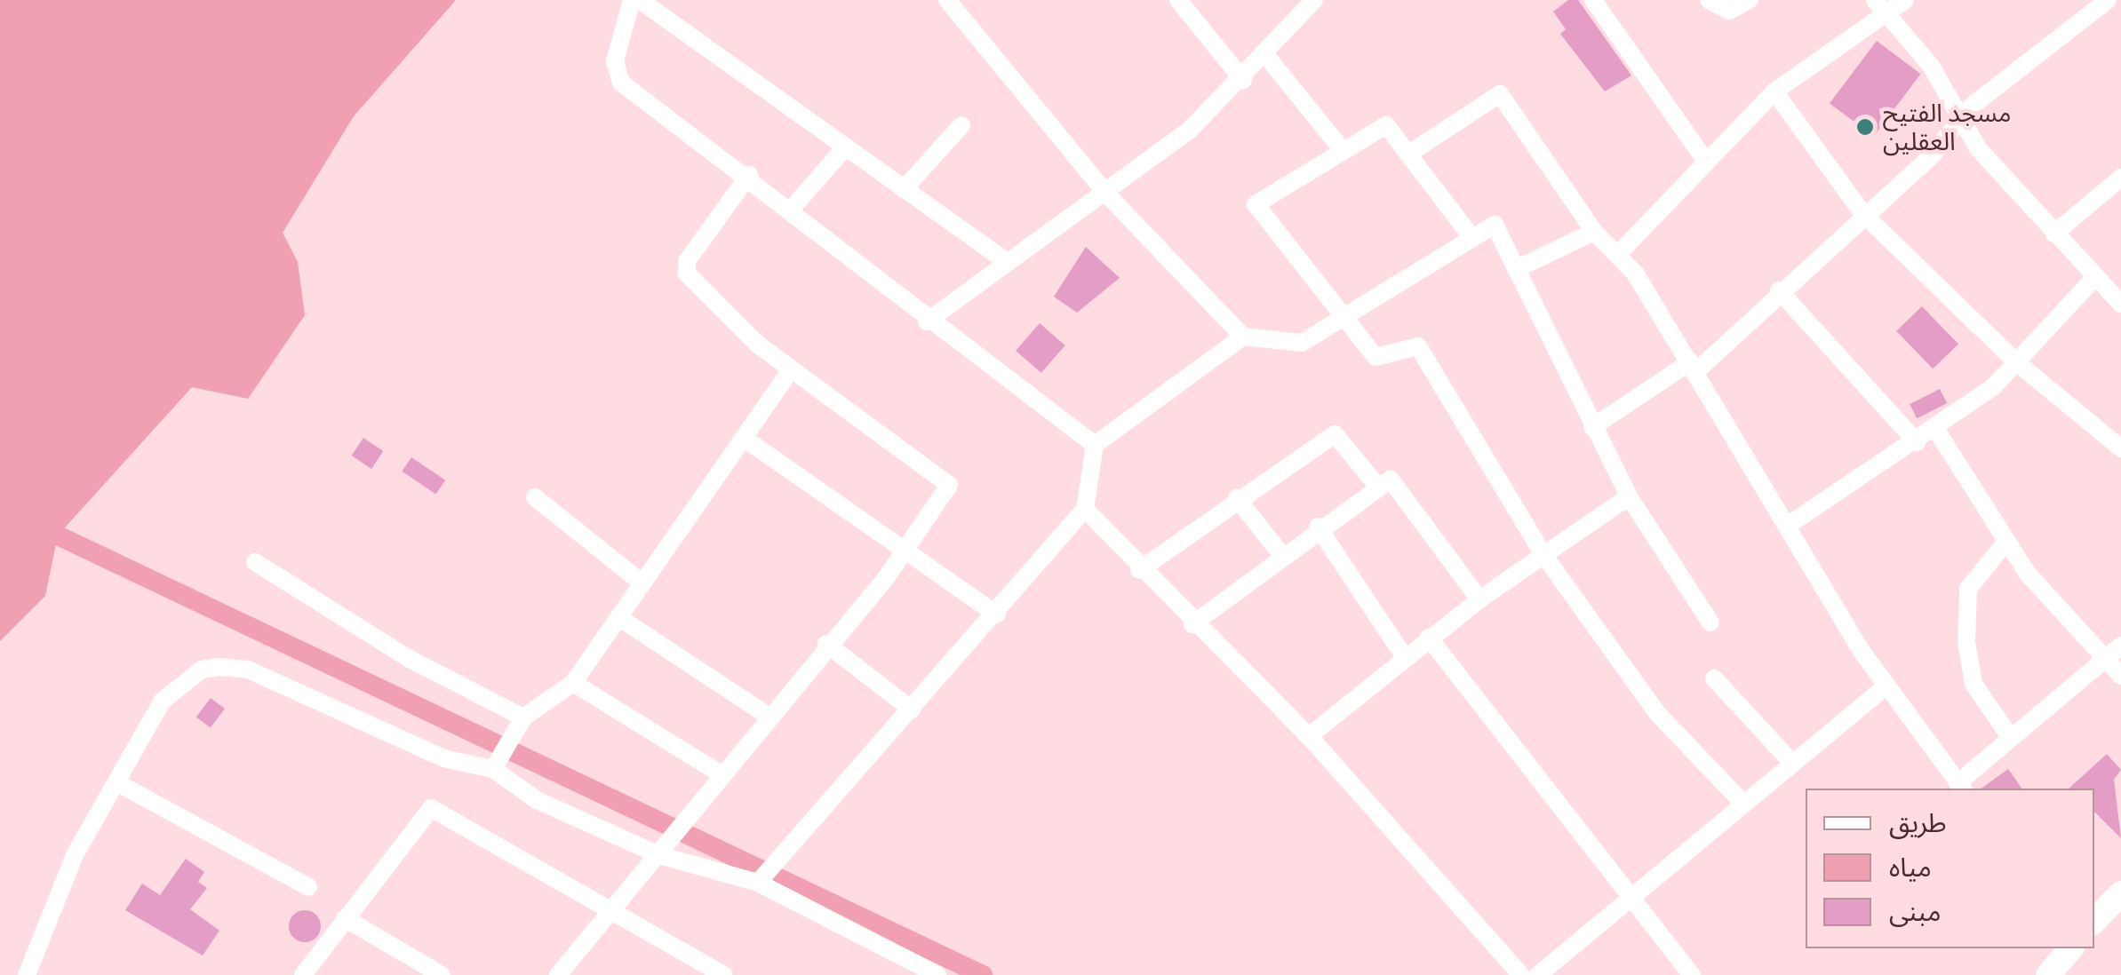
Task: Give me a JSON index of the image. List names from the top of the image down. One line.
{"places":["مسجد الفتيح العقلين"],"legend":["طريق","مياه","مبنى"]}
